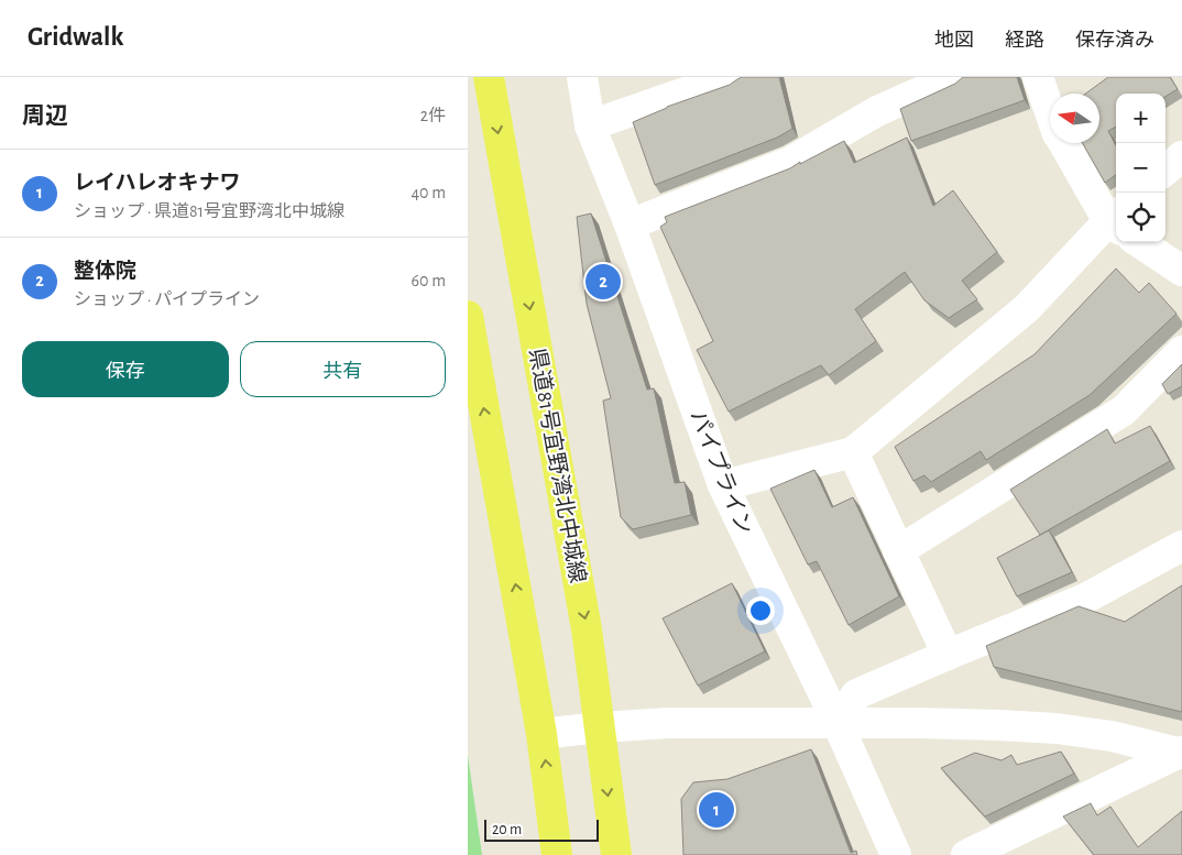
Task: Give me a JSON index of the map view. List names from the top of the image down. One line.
{"streets":{"main road":["県道81号宜野湾北中城線"],"street":["パイプライン"]},"scale_bar":"20 m","north":"left","page":{"header":"Gridwalk","nav":["地図","経路","保存済み"],"heading":["周辺","2件"],"map_buttons":["+","−"],"list":[{"mark":"1","name":"レイハレオキナワ","note":"ショップ · 県道81号宜野湾北中城線","value":"40 m"},{"mark":"2","name":"整体院","note":"ショップ · パイプライン","value":"60 m"}],"pins":["2","1"],"buttons":["保存","共有"],"scale":"20 m"}}
